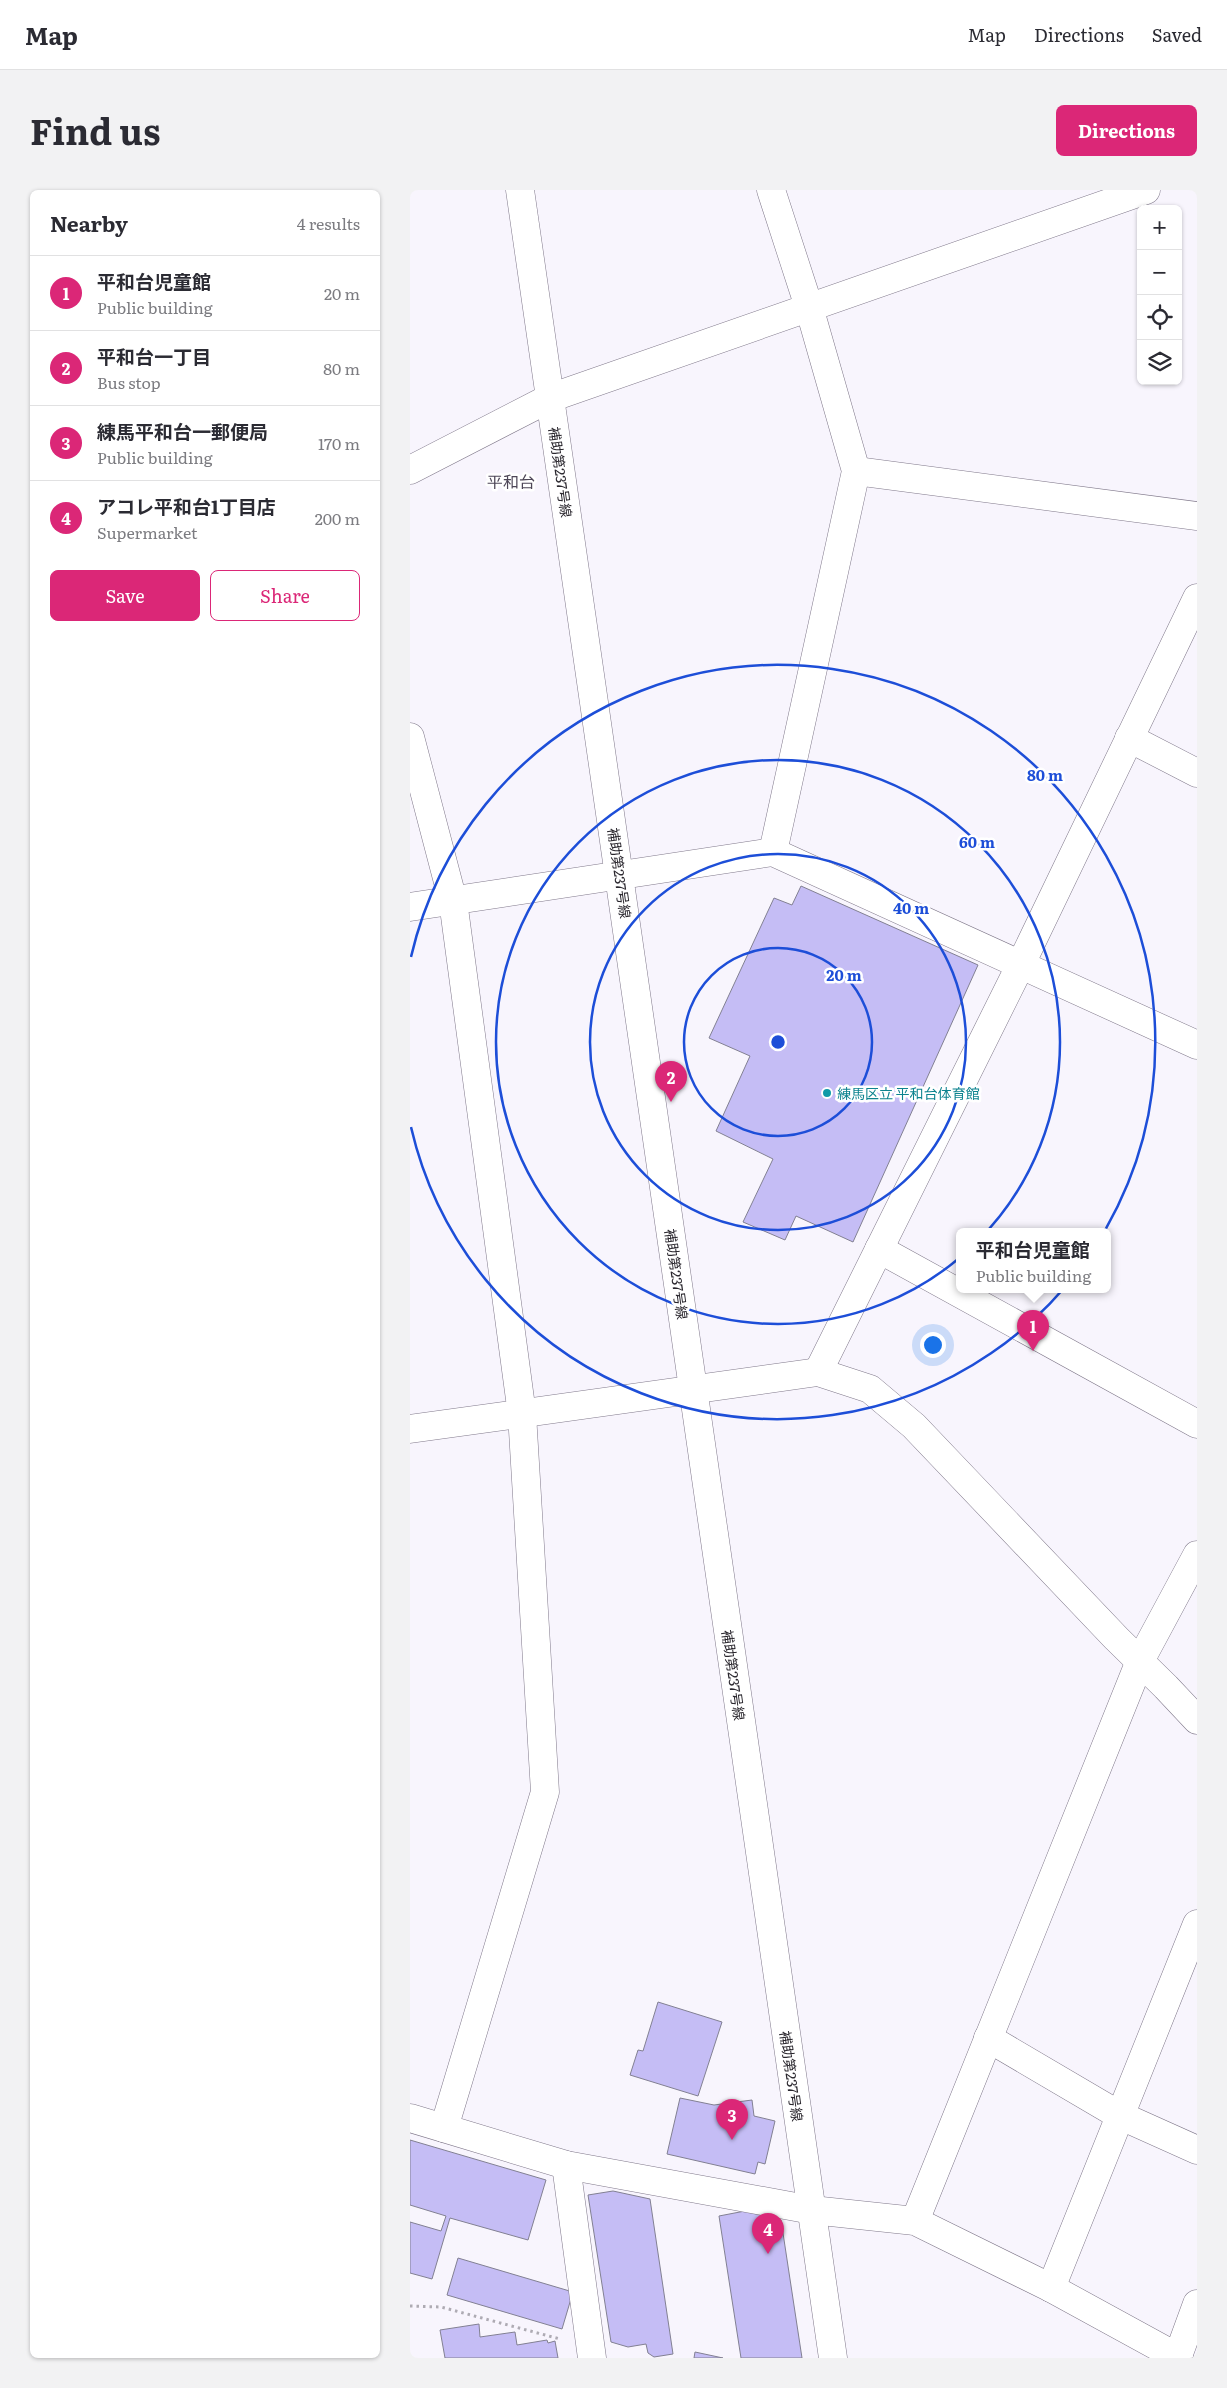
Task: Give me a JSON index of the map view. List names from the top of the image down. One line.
{"streets":{"street":["補助第237号線"]},"districts":["平和台"],"places":["練馬区立 平和台体育館"],"page":{"header":"Map","nav":["Map","Directions","Saved"],"title":"Find us","buttons":["Directions",["Save","Share"]],"heading":["Nearby","4 results"],"map_buttons":["+","−"],"list":[{"mark":"1","name":"平和台児童館","note":"Public building","value":"20 m"},{"mark":"2","name":"平和台一丁目","note":"Bus stop","value":"80 m"},{"mark":"3","name":"練馬平和台一郵便局","note":"Public building","value":"170 m"},{"mark":"4","name":"アコレ平和台1丁目店","note":"Supermarket","value":"200 m"}],"pins":["2","1","3","4"],"popup":["平和台児童館","Public building"]},"rings":["80 m","60 m","40 m","20 m"]}
